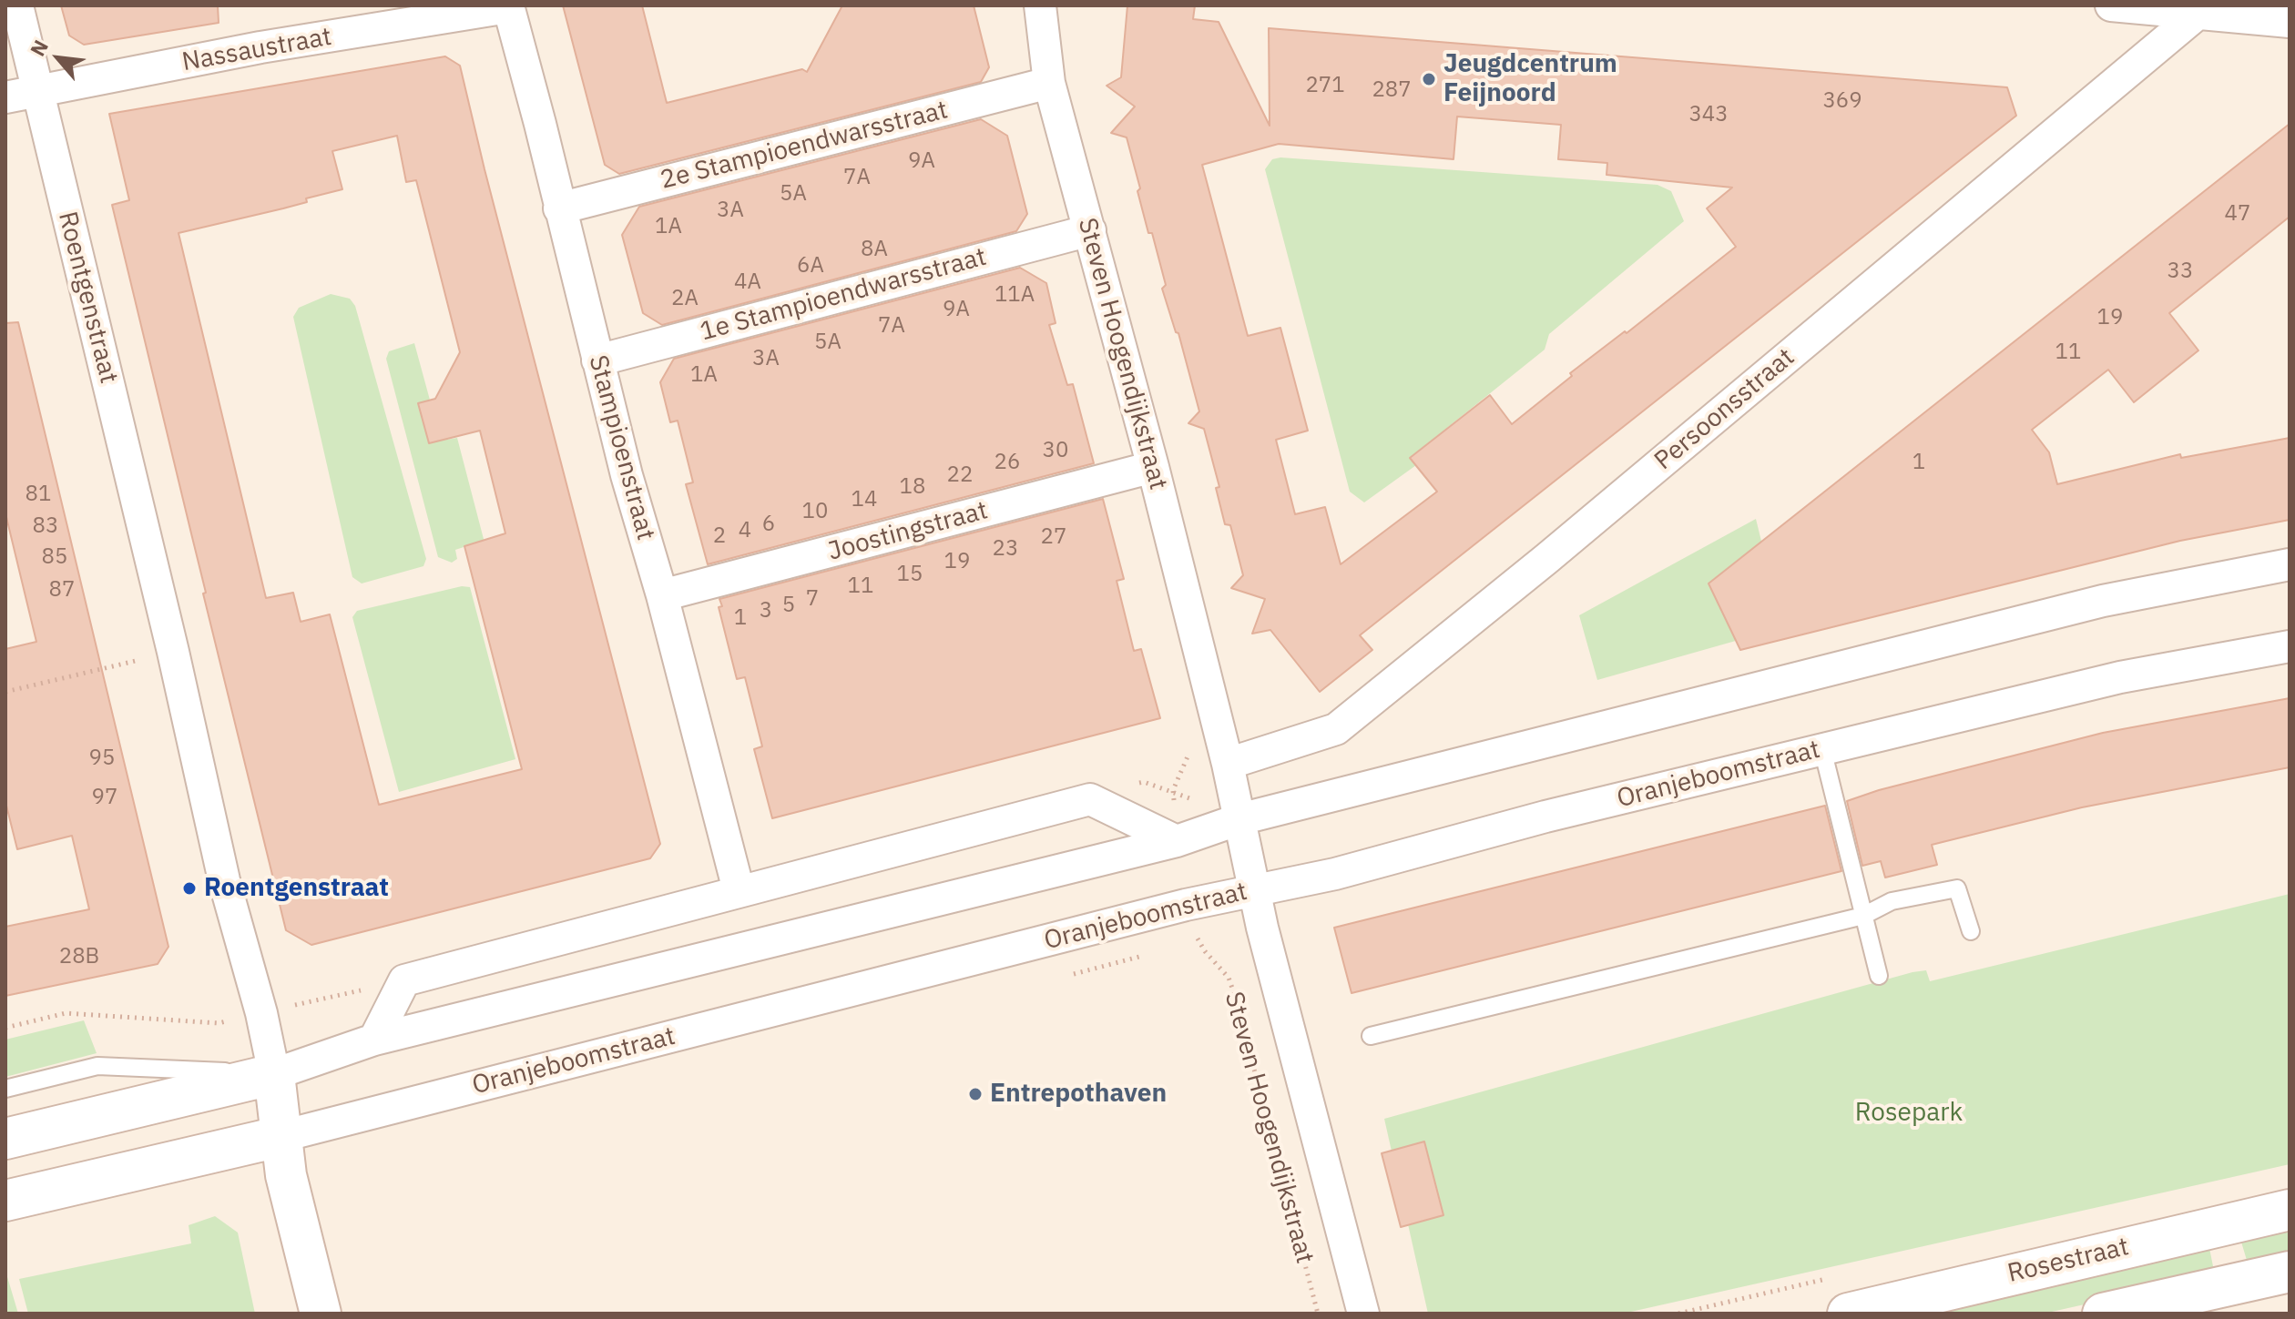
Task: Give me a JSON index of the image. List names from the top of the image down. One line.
{"streets":{"main road":["Roentgenstraat","Oranjeboomstraat","Rosestraat"],"street":["Nassaustraat","2e Stampioendwarsstraat","1e Stampioendwarsstraat","Steven Hoogendijkstraat","Persoonsstraat","Stampioenstraat","Joostingstraat"]},"crossings":[["Nassaustraat","Roentgenstraat"],["Nassaustraat","Stampioenstraat"],["2e Stampioendwarsstraat","Steven Hoogendijkstraat"],["2e Stampioendwarsstraat","Stampioenstraat"],["1e Stampioendwarsstraat","Steven Hoogendijkstraat"],["1e Stampioendwarsstraat","Stampioenstraat"],["Roentgenstraat","Oranjeboomstraat"],["Steven Hoogendijkstraat","Persoonsstraat"],["Steven Hoogendijkstraat","Joostingstraat"],["Steven Hoogendijkstraat","Oranjeboomstraat"],["Stampioenstraat","Joostingstraat"]],"parks":["Rosepark"],"places":["Jeugdcentrum Feijnoord","Roentgenstraat","Entrepothaven"],"house_numbers":["271","287","369","343","9A","7A","5A","3A","47","1A","8A","6A","33","4A","11A","2A","9A","19","7A","5A","11","3A","1A","30","26","1","22","18","81","14","10","6","83","4","2","27","23","85","19","15","11","87","7","5","3","1","95","97","28B"],"north":"top left"}
